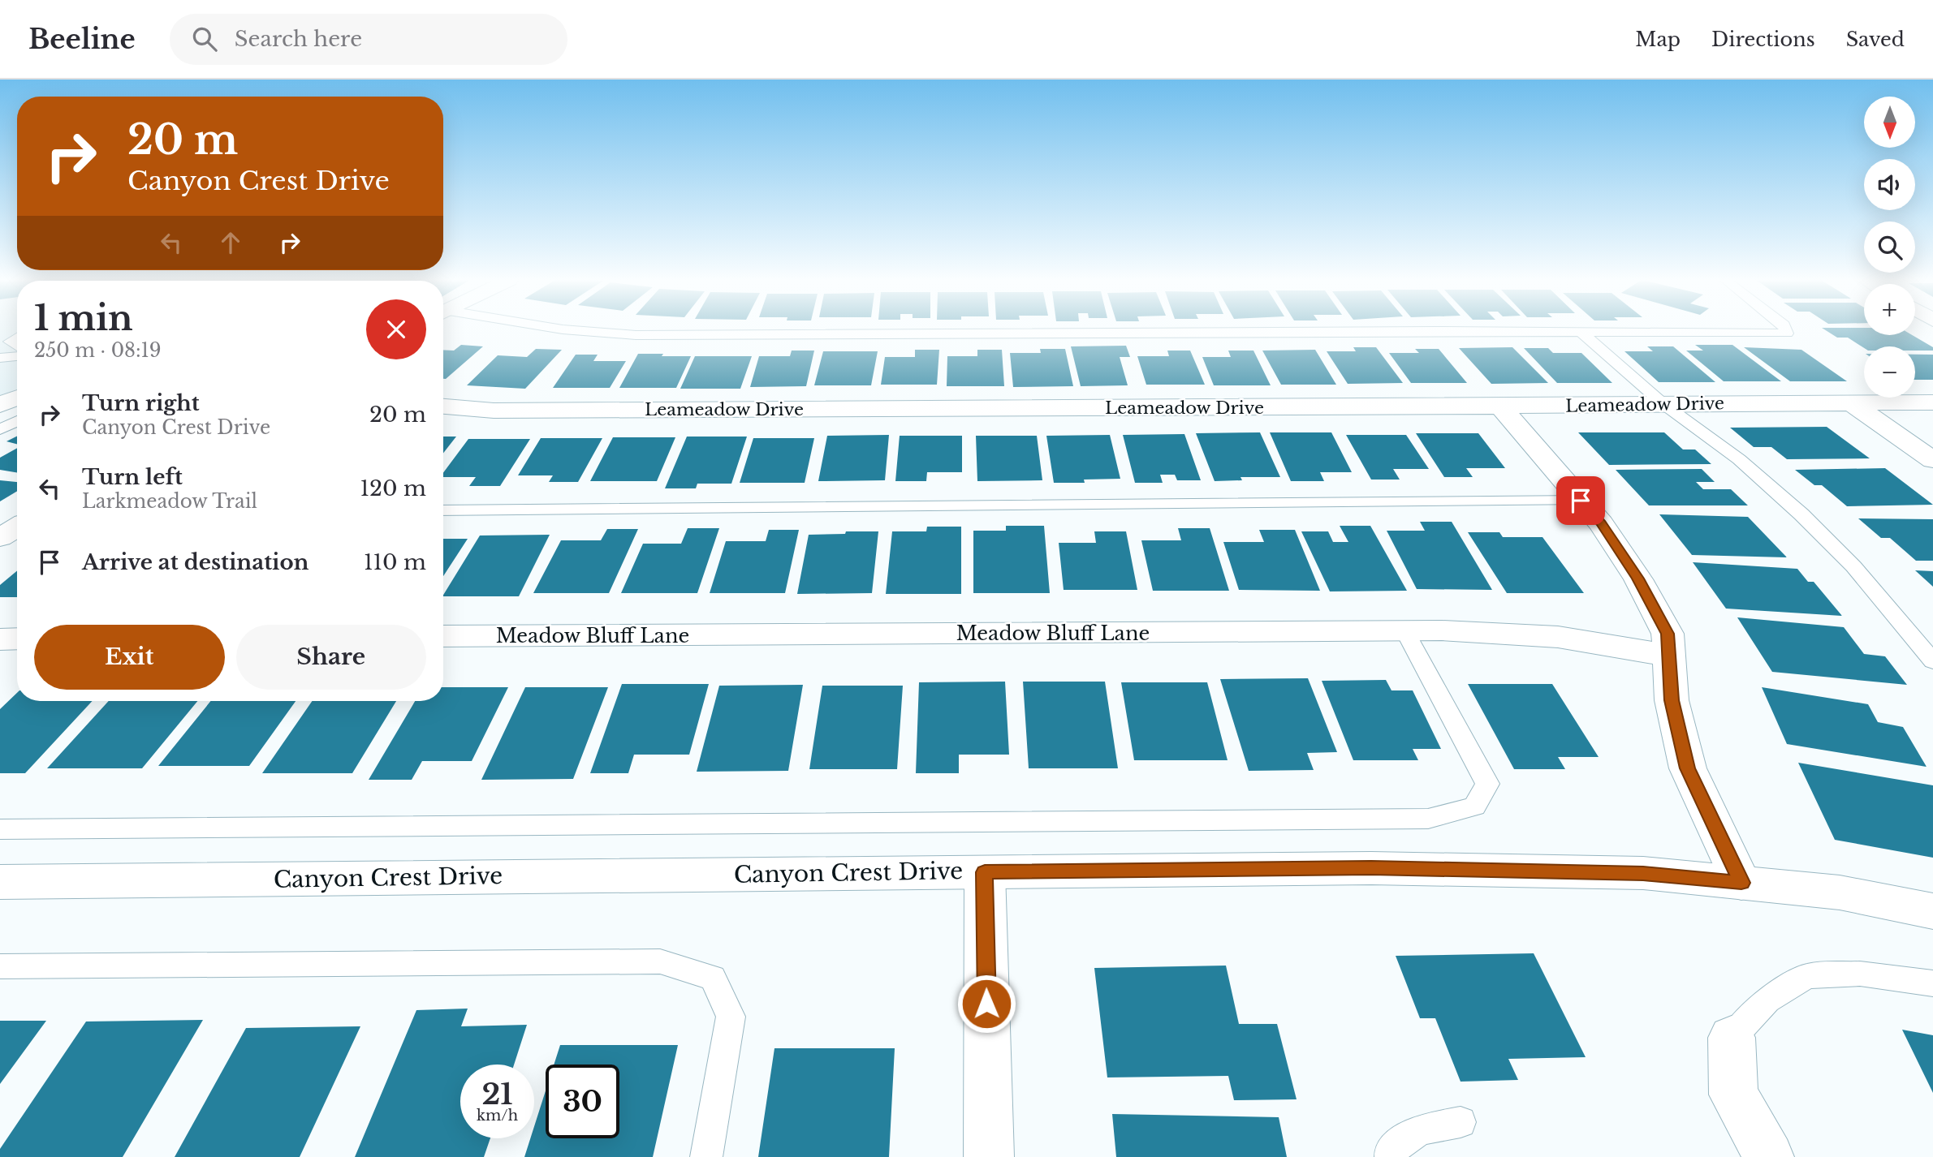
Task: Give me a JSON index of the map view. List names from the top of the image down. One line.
{"streets":{"street":["Leameadow Drive","Meadow Bluff Lane","Canyon Crest Drive"]},"north":"bottom","page":{"header":"Beeline","search":"Search here","nav":["Map","Directions","Saved"],"map_buttons":["+","−"],"turn":["20 m","Canyon Crest Drive"],"heading":["1 min","250 m · 08:19"],"list":[{"name":"Turn right","note":"Canyon Crest Drive","value":"20 m"},{"name":"Turn left","note":"Larkmeadow Trail","value":"120 m"},{"name":"Arrive at destination","value":"110 m"}],"buttons":["Exit","Share"],"speed":"21 km/h","limit":"30"}}
